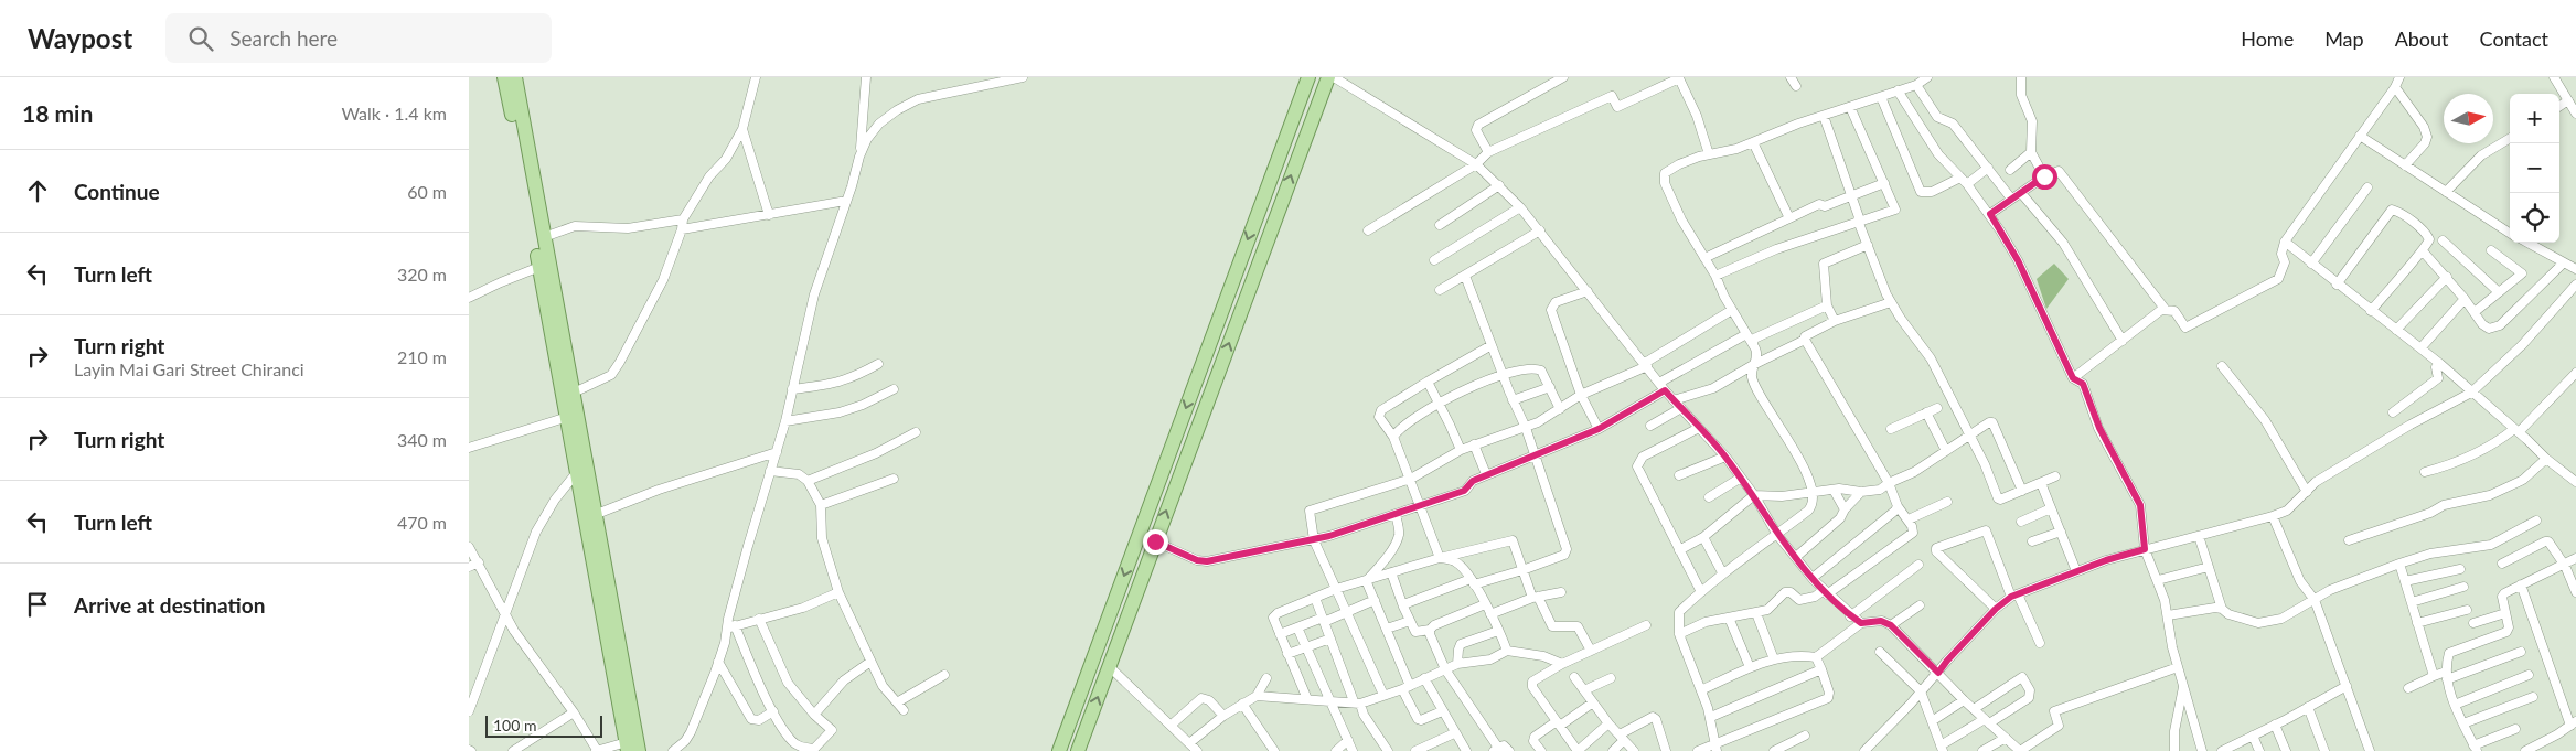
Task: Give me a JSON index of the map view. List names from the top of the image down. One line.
{"scale_bar":"100 m","north":"right","page":{"header":"Waypost","search":"Search here","nav":["Home","Map","About","Contact"],"heading":["18 min","Walk · 1.4 km"],"map_buttons":["+","−"],"list":[["Continue","60 m"],["Turn left","320 m"],["Turn right","Layin Mai Gari Street Chiranci","210 m"],["Turn right","340 m"],["Turn left","470 m"],"Arrive at destination"],"scale":"100 m"}}
